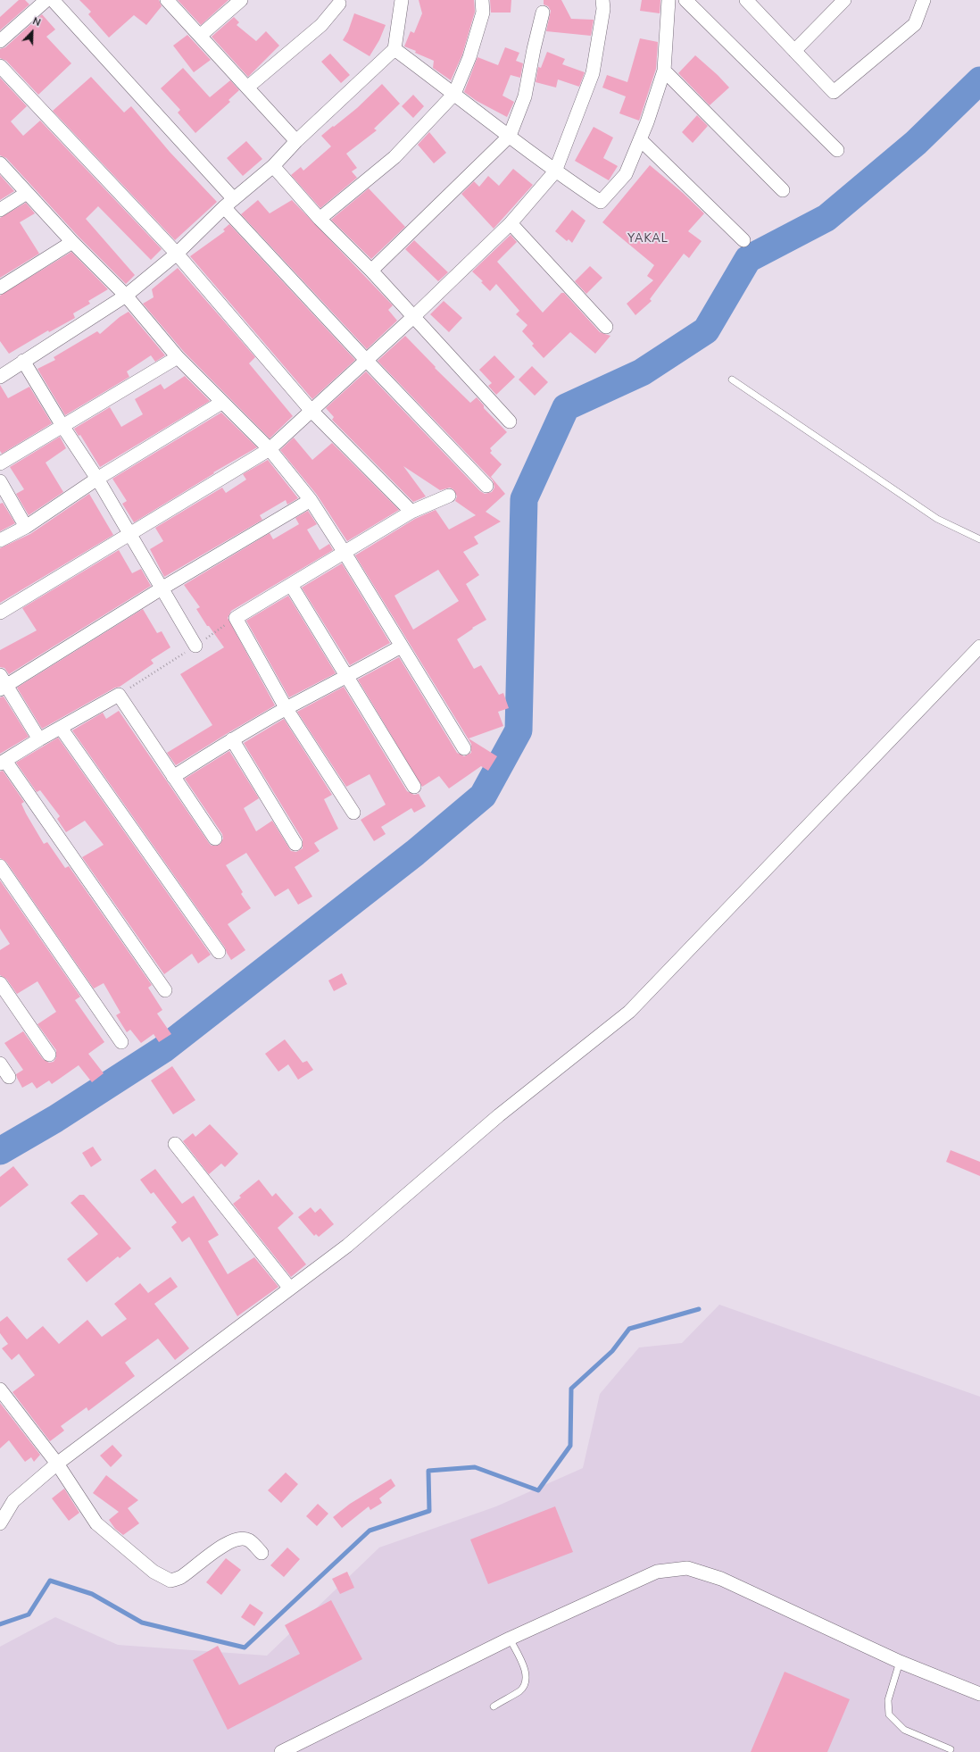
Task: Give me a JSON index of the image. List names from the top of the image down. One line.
{"districts":["YAKAL"],"north":"top right"}
